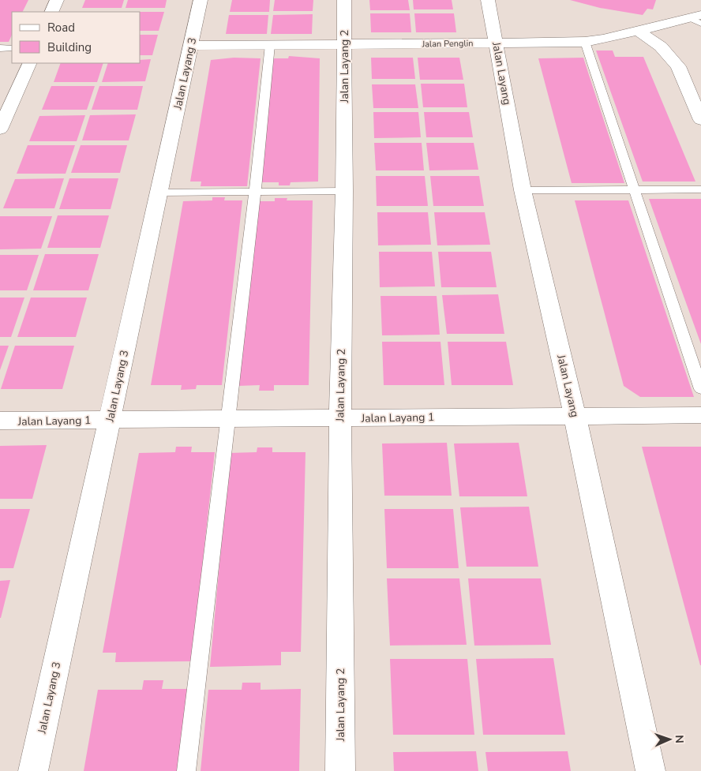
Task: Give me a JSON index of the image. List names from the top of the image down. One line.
{"streets":{"street":["Jalan Penglin","Jalan Layang 2","Jalan Layang 3","Jalan Layang","Jalan Layang 1"]},"crossings":[["Jalan Penglin","Jalan Layang 2"],["Jalan Penglin","Jalan Layang 3"],["Jalan Penglin","Jalan Layang"],["Jalan Layang 2","Jalan Layang 1"],["Jalan Layang 3","Jalan Layang 1"],["Jalan Layang","Jalan Layang 1"]],"legend":["Road","Building"],"north":"right"}
